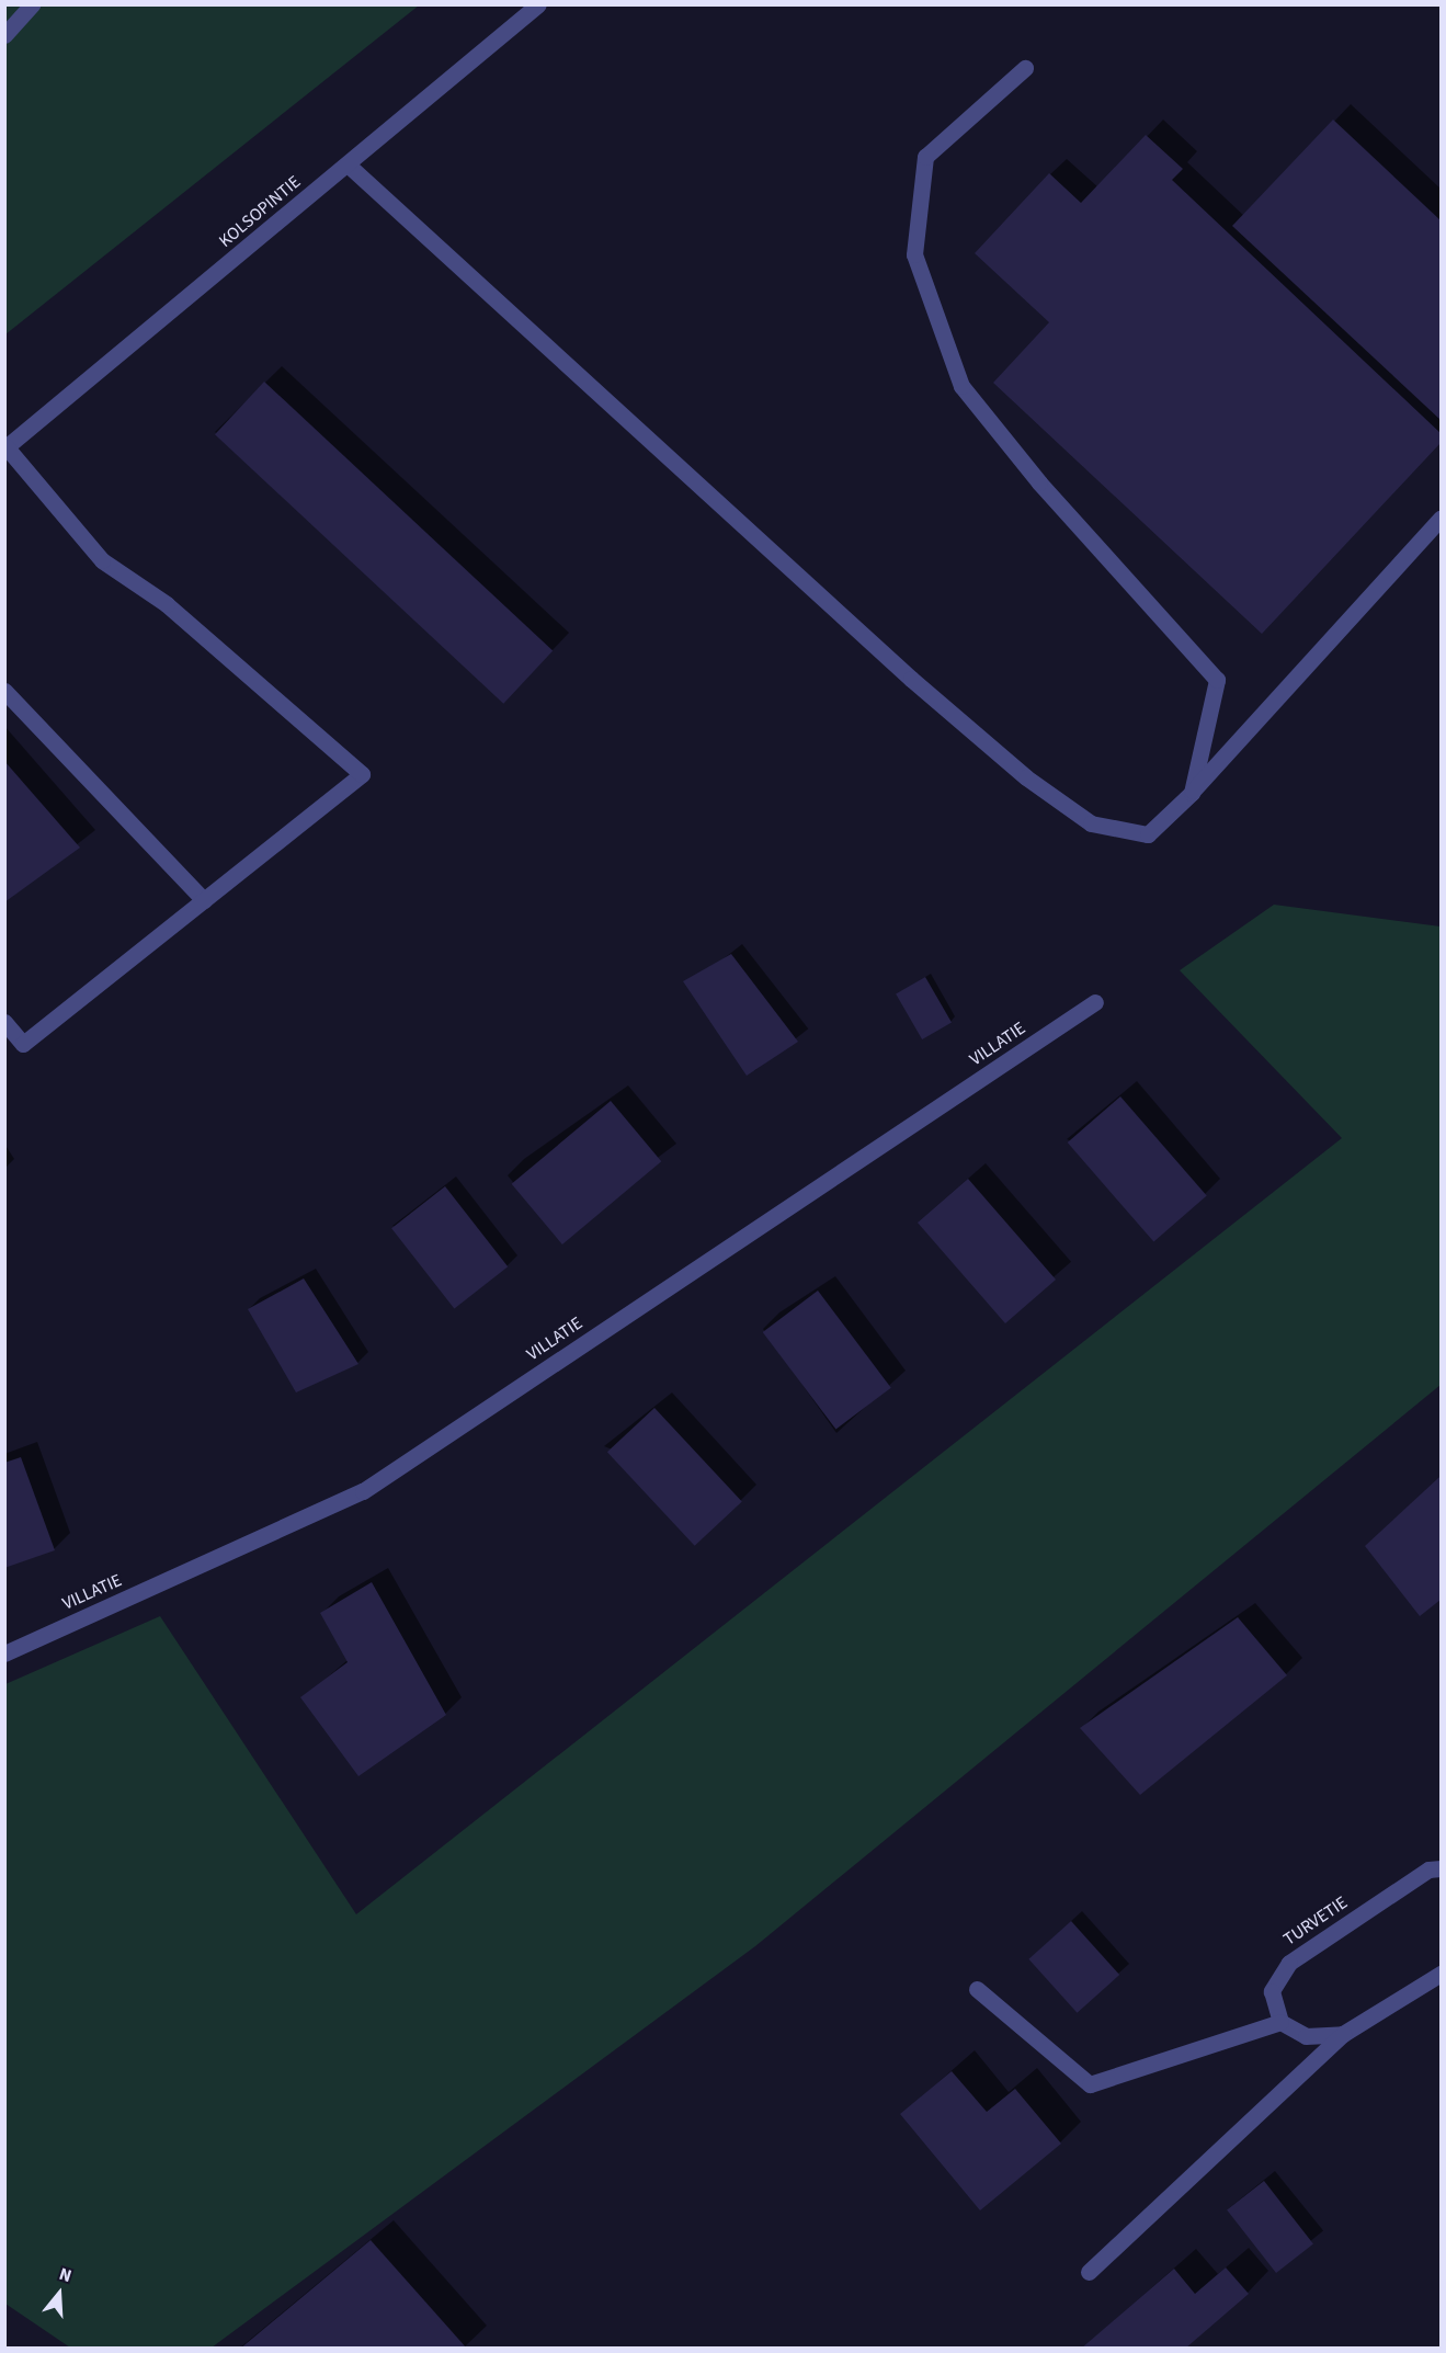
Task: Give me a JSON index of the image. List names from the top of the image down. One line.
{"streets":{"street":["KOLSOPINTIE","VILLATIE","TURVETIE"]},"north":"top"}
